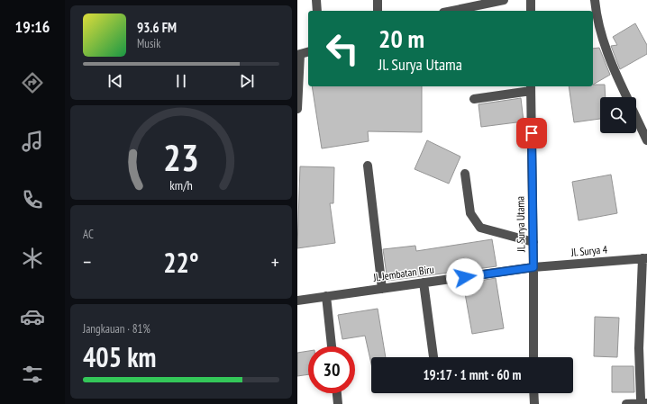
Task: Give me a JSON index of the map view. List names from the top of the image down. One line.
{"streets":{"street":["Jl. Surya Utama","Jl. Surya 4","Jl. Jembatan Biru"]},"crossings":[["Jl. Surya Utama","Jl. Surya 4"],["Jl. Surya Utama","Jl. Jembatan Biru"],["Jl. Surya 4","Jl. Jembatan Biru"]],"page":{"tabs":"19:16","turn":["20 m","Jl. Surya Utama"],"song":["93.6 FM","Musik"],"tile":["AC",["Jangkauan · 81%","405 km"]],"heat":["−","22°","+"],"limit":"30","trip":"19:17 · 1 mnt · 60 m","gauge":["23","km/h"]}}
